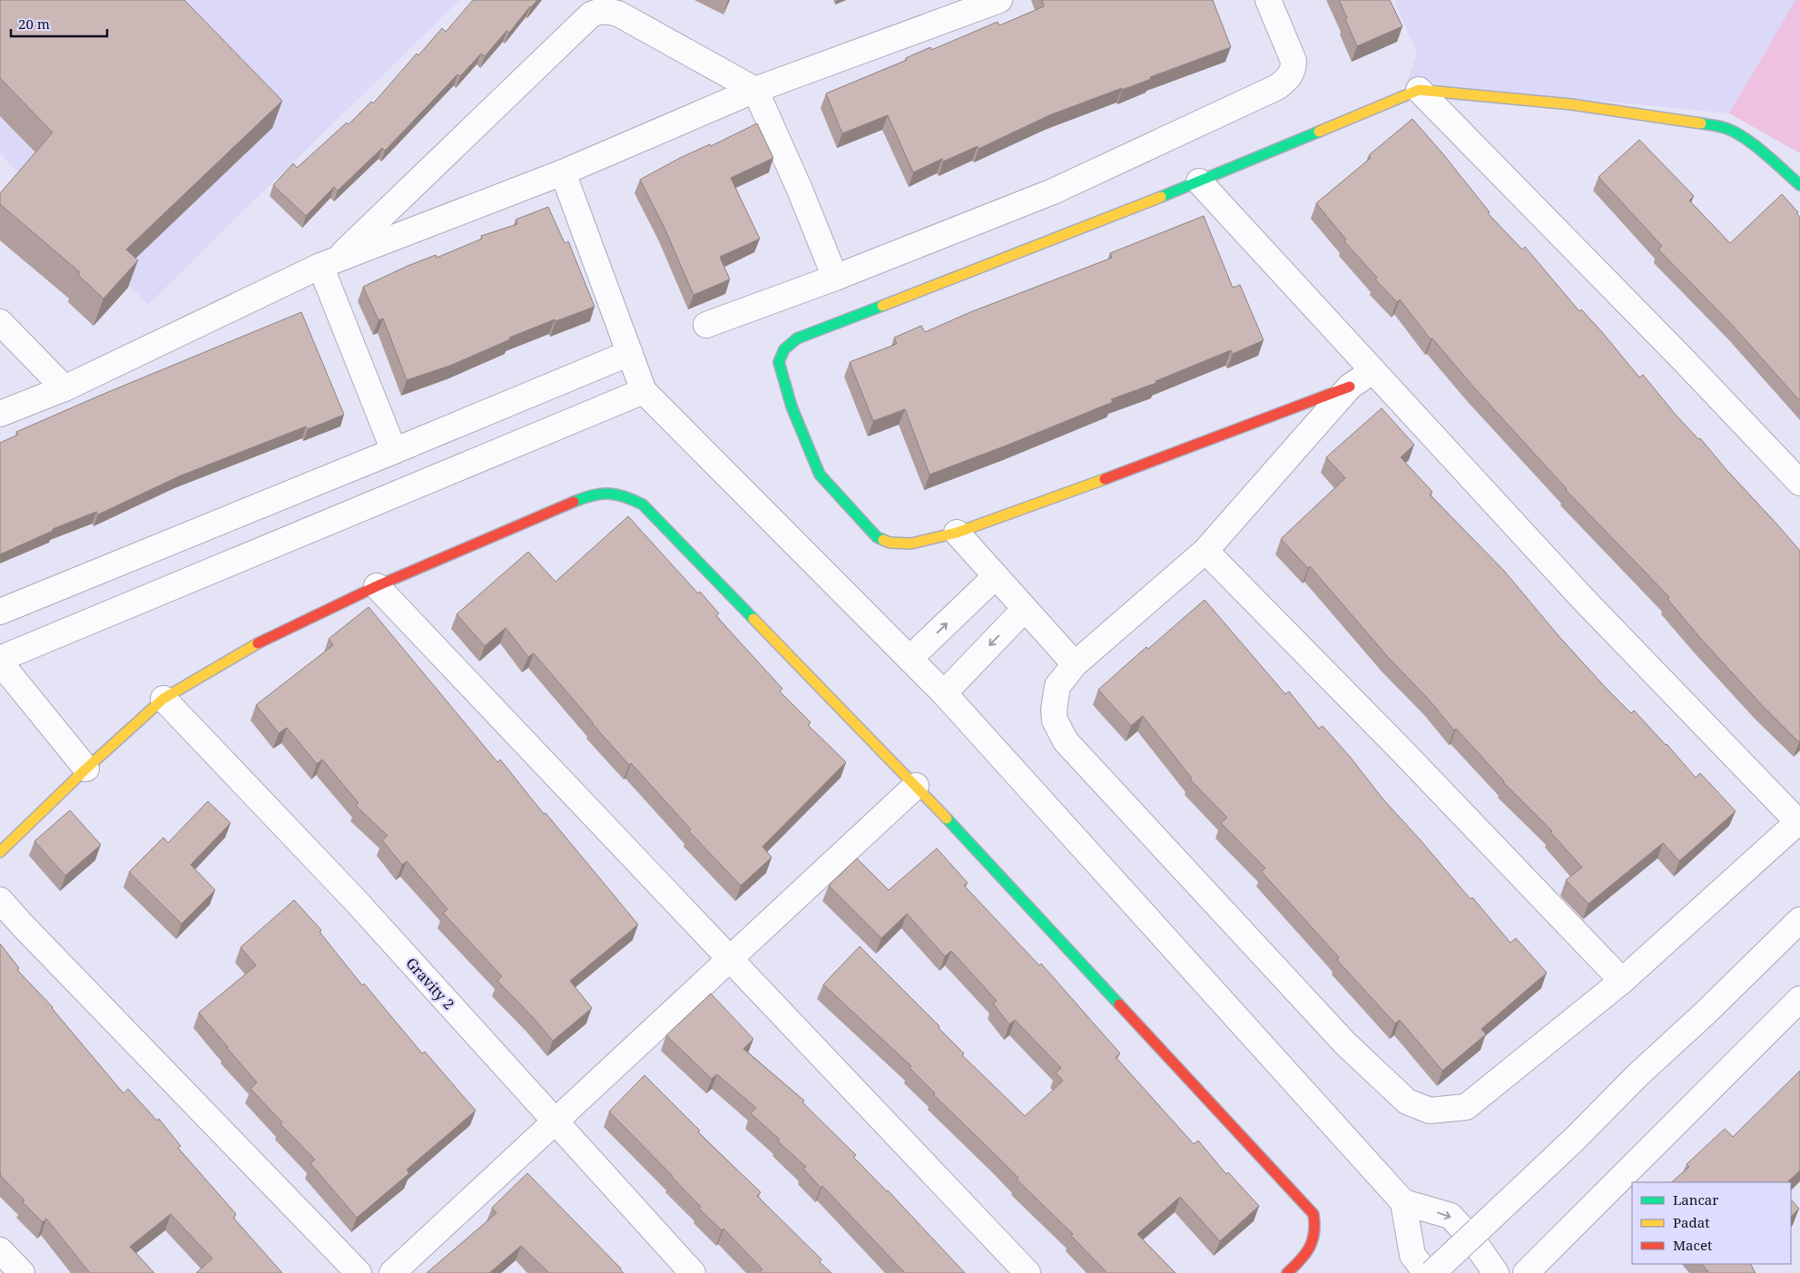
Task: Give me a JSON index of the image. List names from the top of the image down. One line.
{"streets":{"street":["Gravity 2"]},"legend":["Lancar","Padat","Macet"],"scale_bar":"20 m"}
